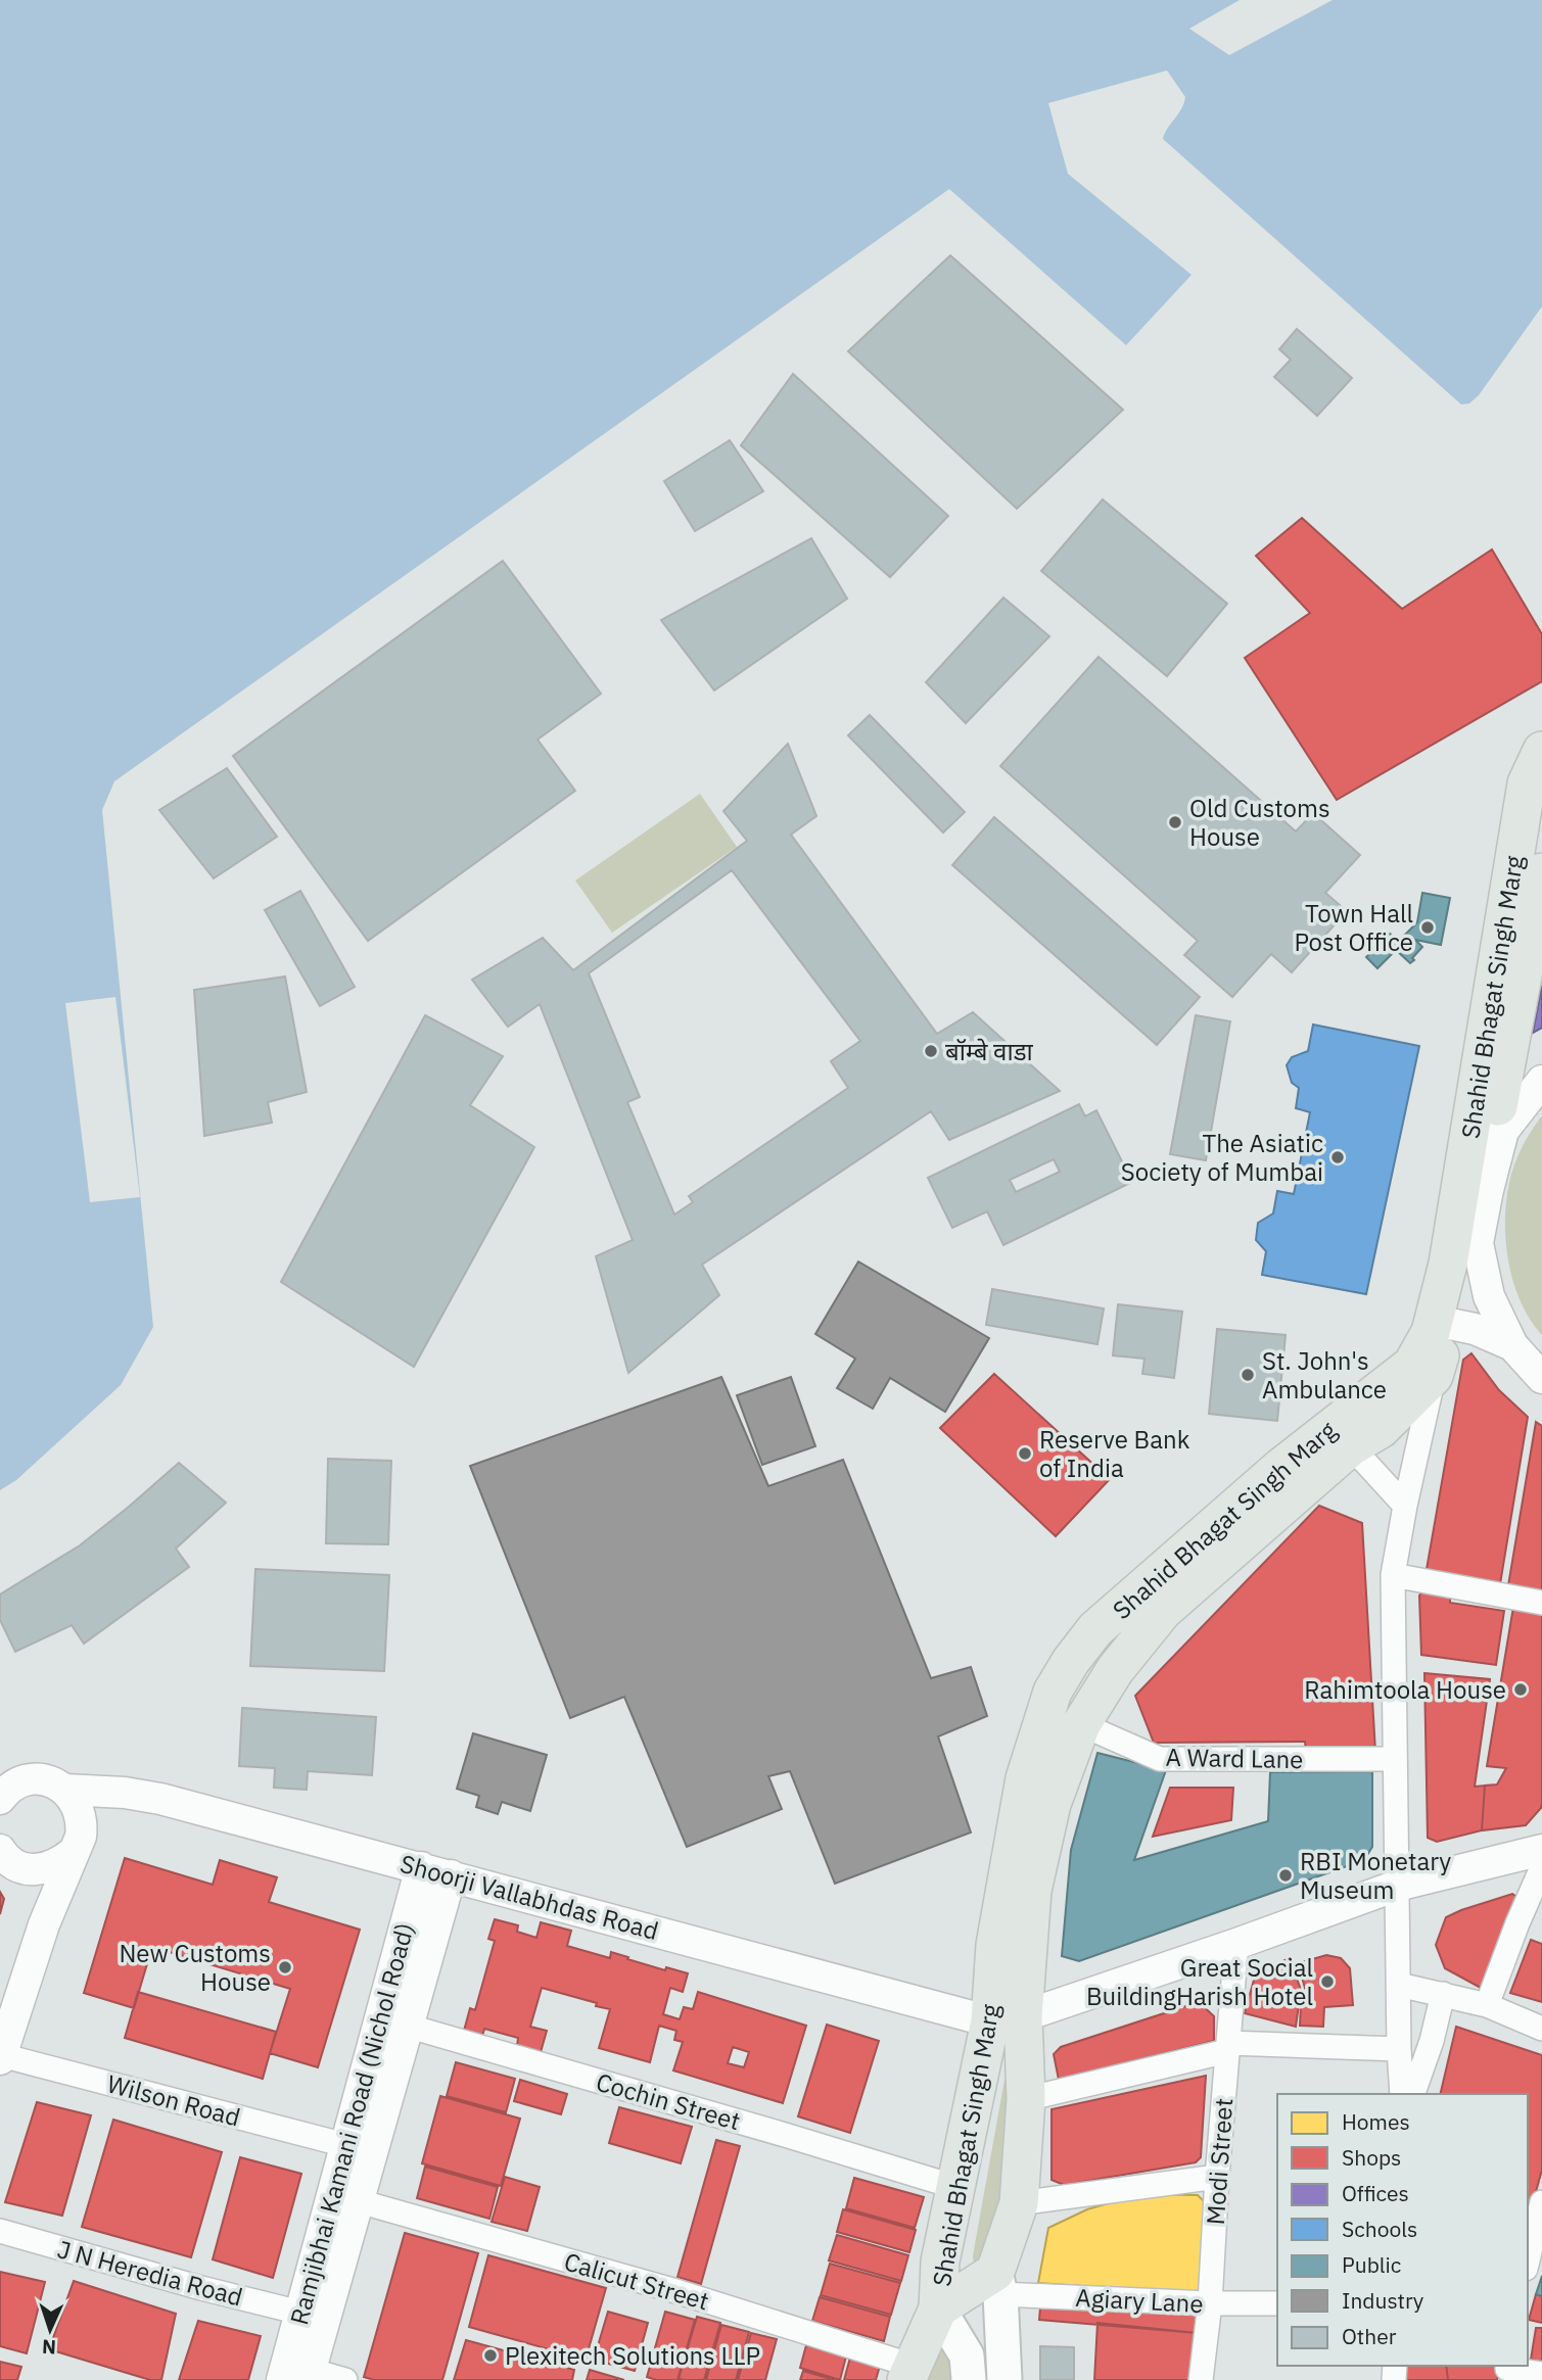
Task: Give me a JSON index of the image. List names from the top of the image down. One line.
{"streets":{"main road":["Shahid Bhagat Singh Marg"],"street":["A Ward Lane","Shoorji Vallabhdas Road","Wilson Road","Cochin Street","Ramjibhai Kamani Road (Nichol Road)","Modi Street","J N Heredia Road","Calicut Street","Agiary Lane"]},"crossings":[["Shahid Bhagat Singh Marg","A Ward Lane"],["Shahid Bhagat Singh Marg","Shoorji Vallabhdas Road"],["Shahid Bhagat Singh Marg","Cochin Street"],["Shahid Bhagat Singh Marg","Calicut Street"],["Shahid Bhagat Singh Marg","Agiary Lane"],["Shoorji Vallabhdas Road","Ramjibhai Kamani Road (Nichol Road)"],["Wilson Road","Ramjibhai Kamani Road (Nichol Road)"],["Cochin Street","Ramjibhai Kamani Road (Nichol Road)"],["Ramjibhai Kamani Road (Nichol Road)","J N Heredia Road"],["Ramjibhai Kamani Road (Nichol Road)","Calicut Street"],["Modi Street","Agiary Lane"]],"places":["Old Customs House","Town Hall Post Office","बॉम्बे वाडा","The Asiatic Society of Mumbai","St. John's Ambulance","Reserve Bank of India","Rahimtoola House","RBI Monetary Museum","New Customs House","Great Social BuildingHarish Hotel","Plexitech Solutions LLP"],"legend":["Homes","Shops","Offices","Schools","Public","Industry","Other"],"north":"bottom"}
